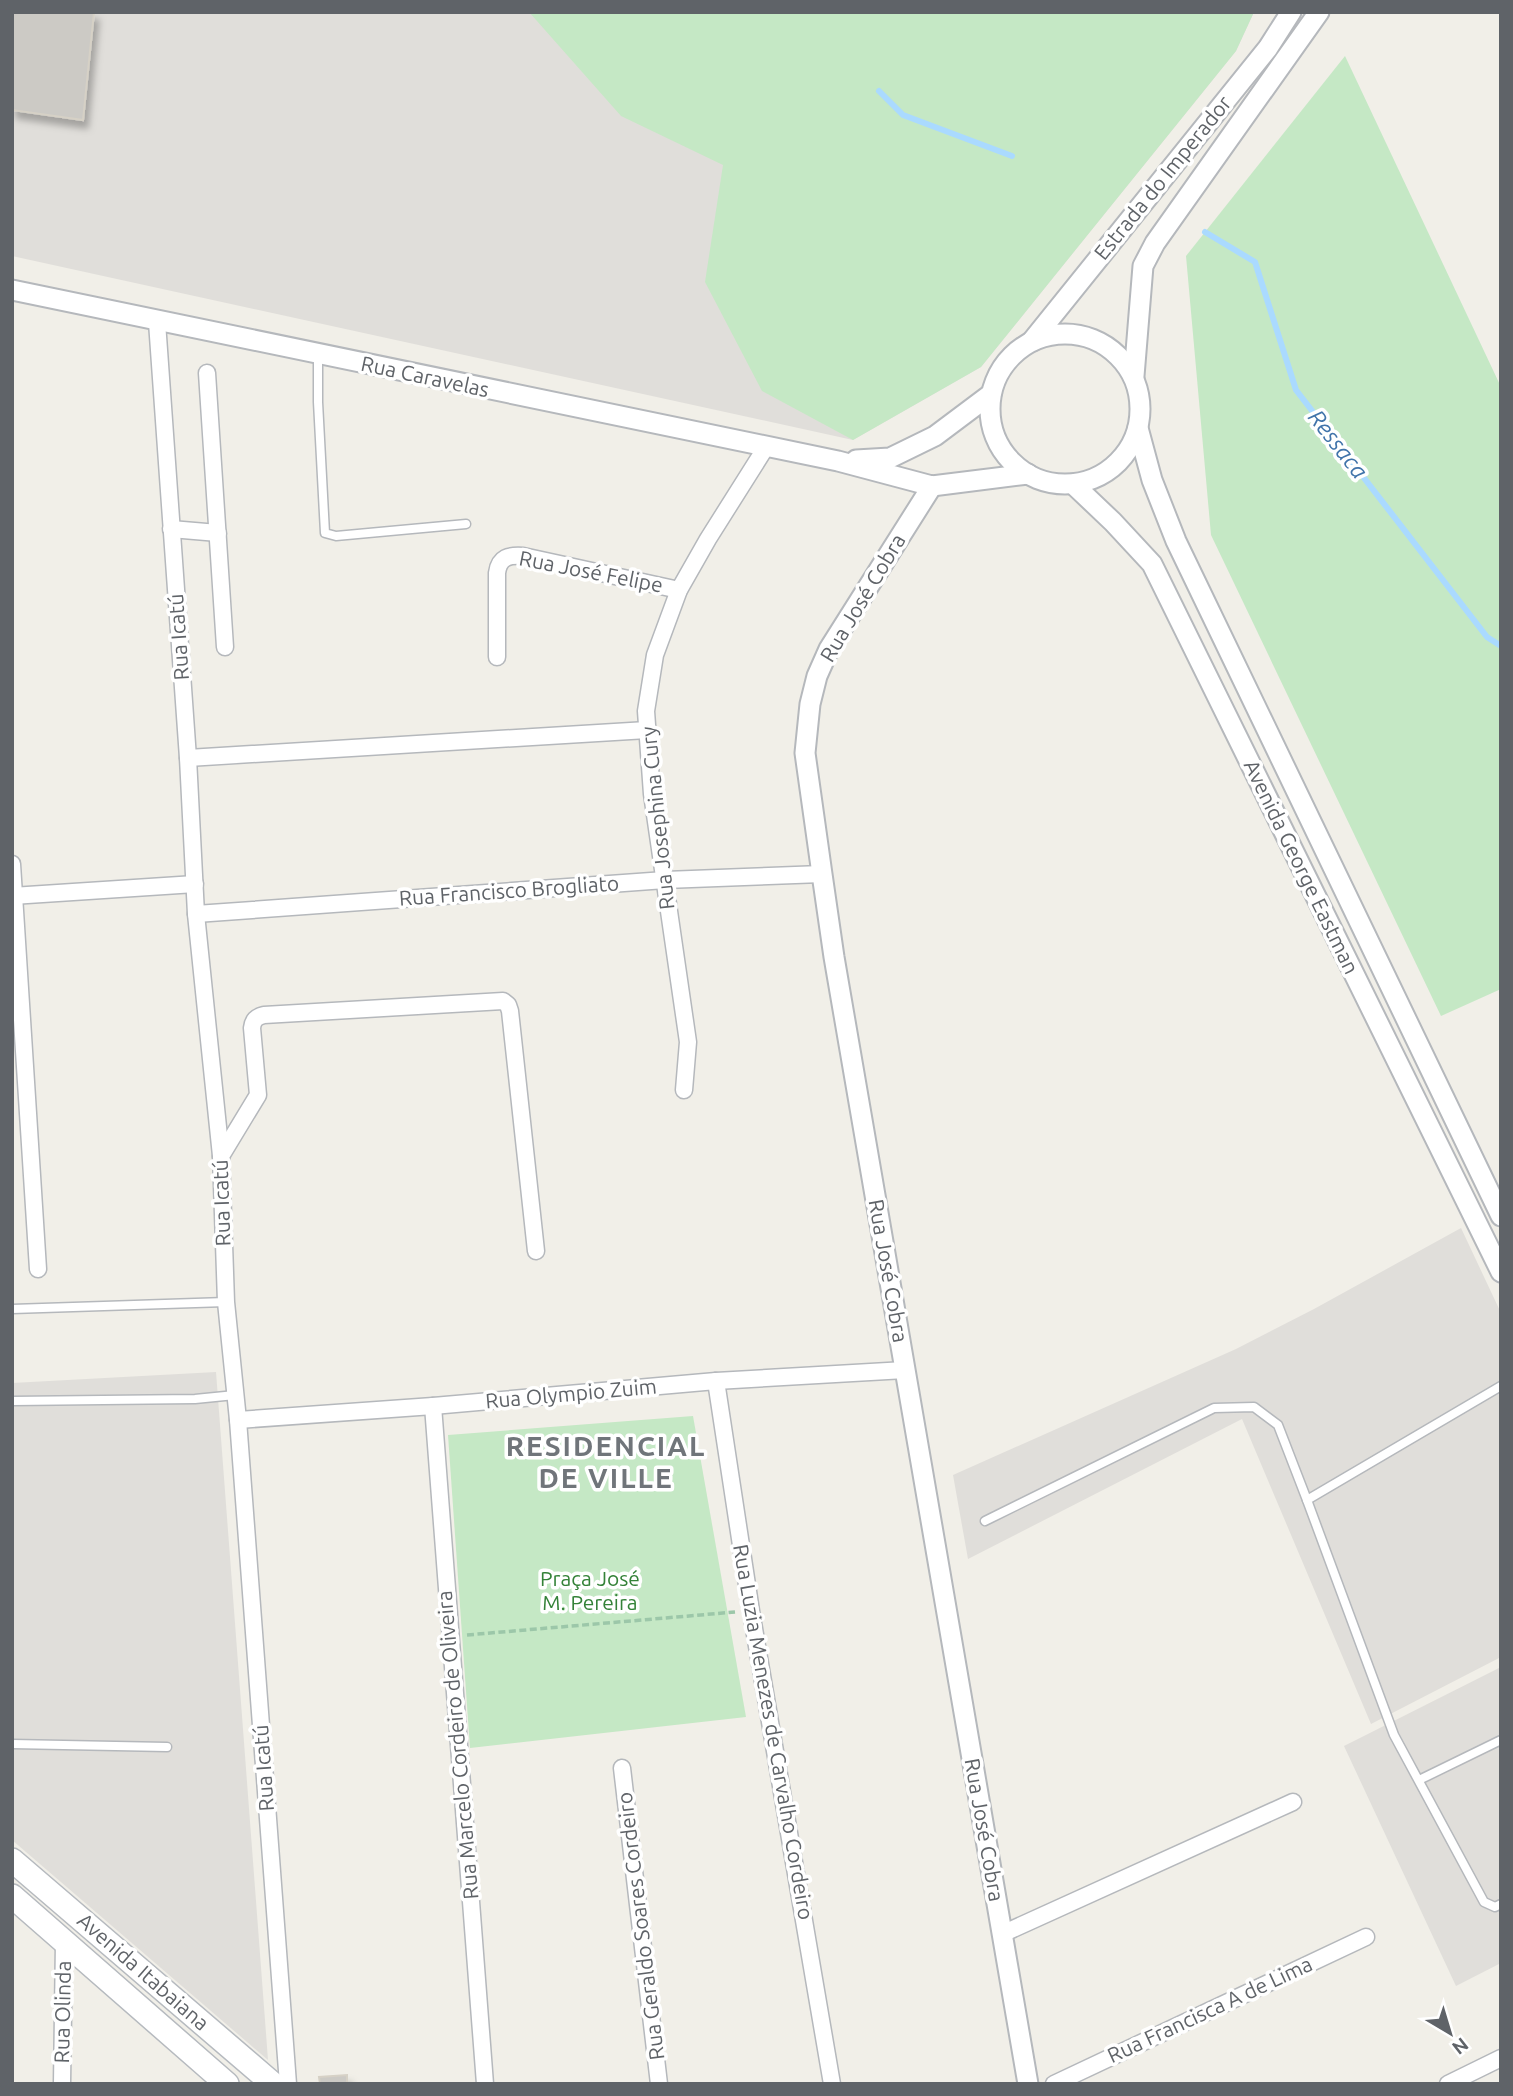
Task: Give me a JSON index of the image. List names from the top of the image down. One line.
{"streets":{"main road":["Avenida Itabaiana"],"street":["Estrada do Imperador","Rua Caravelas","Rua José Felipe","Rua José Cobra","Rua Icatú","Rua Josephina Cury","Avenida George Eastman","Rua Francisco Brogliato","Rua Olympio Zuim","Rua Luzia Menezes de Carvalho Cordeiro","Rua Marcelo Cordeiro de Oliveira","Rua Geraldo Soares Cordeiro","Rua Francisca A de Lima","Rua Olinda"]},"crossings":[["Estrada do Imperador","Avenida George Eastman"],["Rua Caravelas","Rua Icatú"],["Rua Caravelas","Rua Josephina Cury"],["Rua José Felipe","Rua Josephina Cury"],["Rua José Cobra","Rua Francisco Brogliato"],["Rua José Cobra","Rua Olympio Zuim"],["Rua Icatú","Rua Francisco Brogliato"],["Rua Icatú","Rua Olympio Zuim"],["Rua Josephina Cury","Rua Francisco Brogliato"],["Rua Olympio Zuim","Rua Luzia Menezes de Carvalho Cordeiro"],["Rua Olympio Zuim","Rua Marcelo Cordeiro de Oliveira"],["Avenida Itabaiana","Rua Olinda"]],"districts":["RESIDENCIAL DE VILLE"],"water":["Ressaca"],"parks":["Praça José M. Pereira"],"north":"bottom right"}
